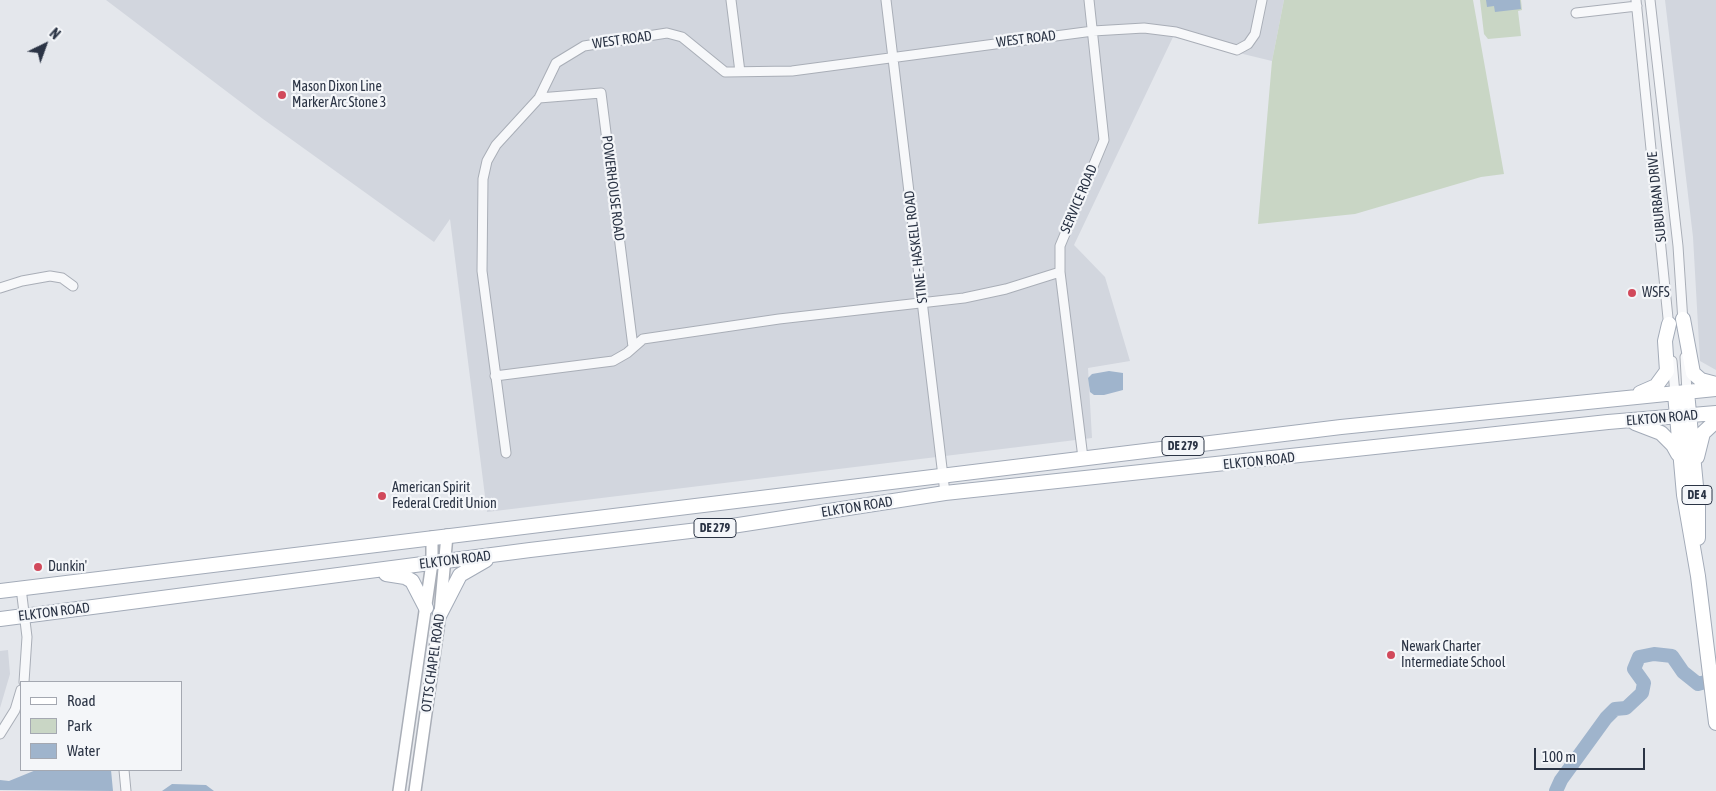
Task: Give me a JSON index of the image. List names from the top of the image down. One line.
{"streets":{"main road":["ELKTON ROAD","DE 279","DE 4","OTTS CHAPEL ROAD"],"street":["WEST ROAD","POWERHOUSE ROAD","SUBURBAN DRIVE","SERVICE ROAD","STINE - HASKELL ROAD"]},"crossings":[["WEST ROAD","POWERHOUSE ROAD"],["WEST ROAD","SERVICE ROAD"],["WEST ROAD","STINE - HASKELL ROAD"],["SUBURBAN DRIVE","ELKTON ROAD"],["SUBURBAN DRIVE","DE 4"],["SERVICE ROAD","ELKTON ROAD"],["STINE - HASKELL ROAD","ELKTON ROAD"],["ELKTON ROAD","DE 4"],["ELKTON ROAD","OTTS CHAPEL ROAD"]],"places":["Mason Dixon Line Marker Arc Stone 3","WSFS","American Spirit Federal Credit Union","Dunkin'","Newark Charter Intermediate School"],"legend":["Road","Park","Water"],"scale_bar":"100 m","north":"top right"}
